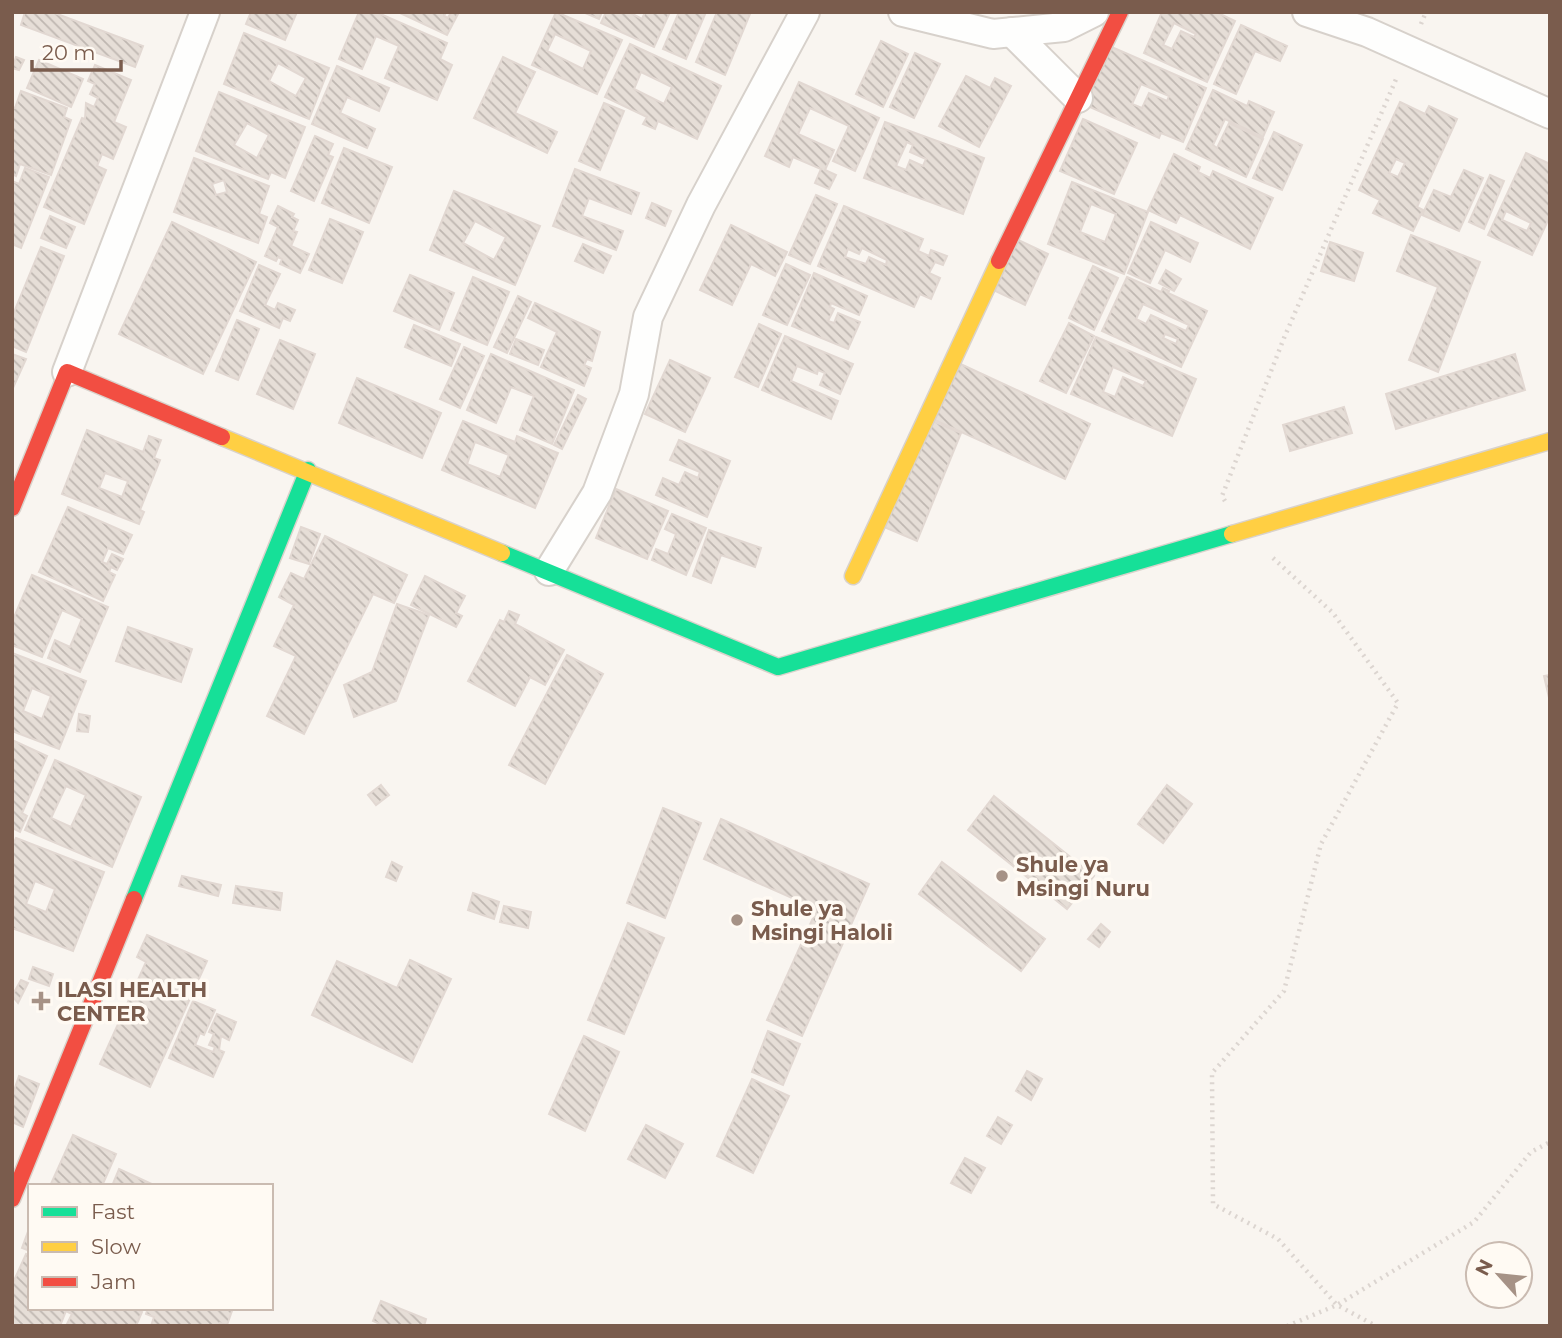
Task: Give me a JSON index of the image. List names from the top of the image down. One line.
{"places":{"other":["Shule ya Msingi Nuru","Shule ya Msingi Haloli"],"health":["ILASI HEALTH CENTER"]},"legend":["Fast","Slow","Jam"],"scale_bar":"20 m","north":"top left"}
